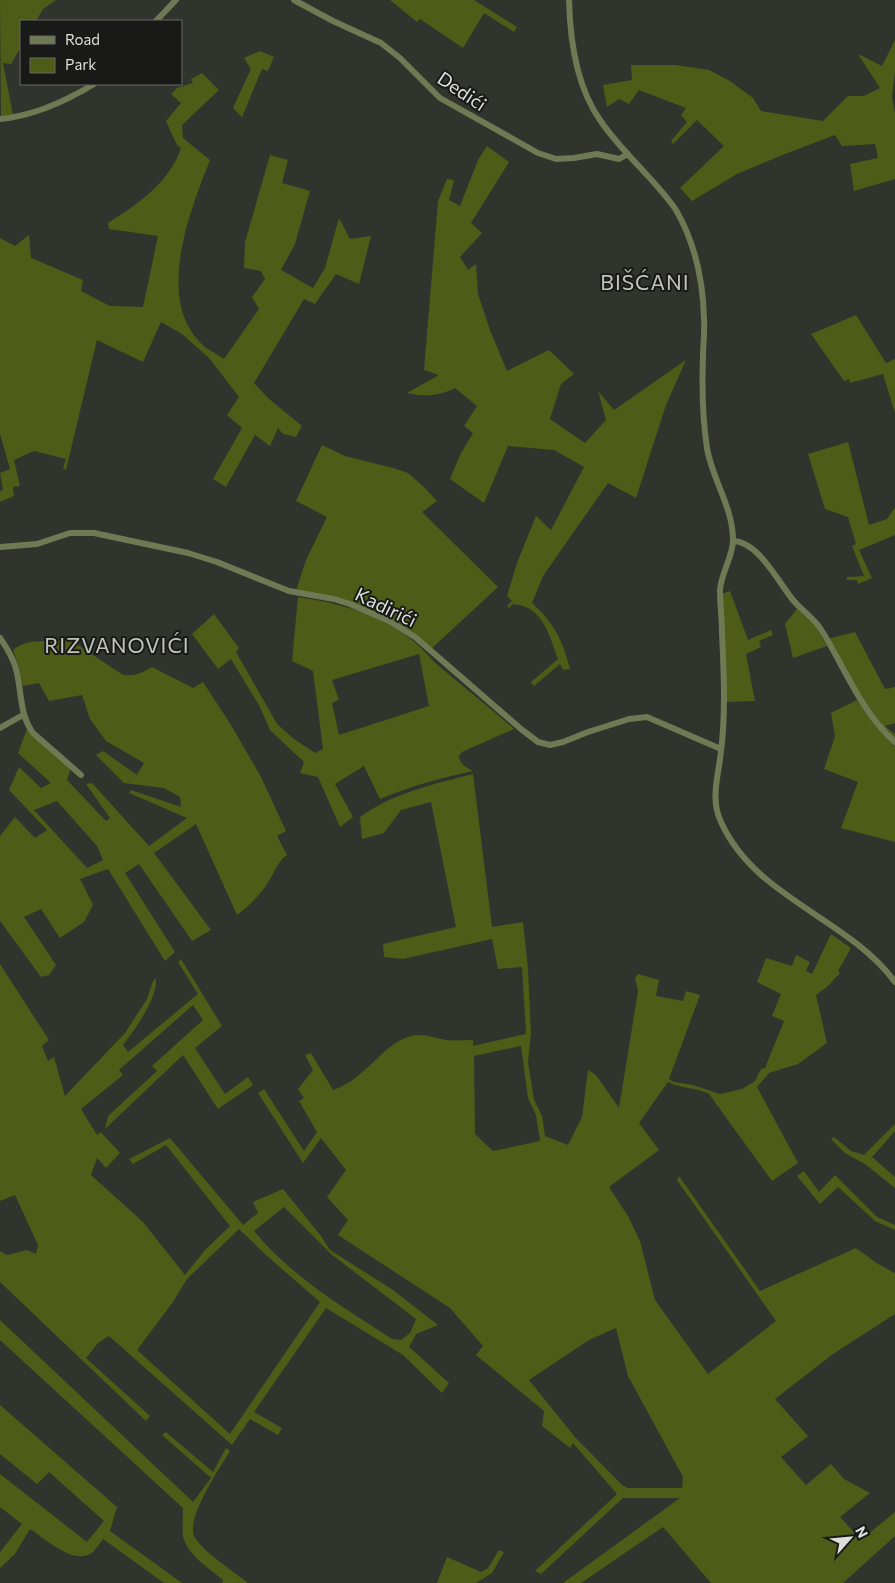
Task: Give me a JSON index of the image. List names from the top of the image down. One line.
{"streets":{"street":["Dedići","Kadirići"]},"districts":["BIŠĆANI","RIZVANOVIĆI"],"legend":["Road","Park"],"north":"top right"}
